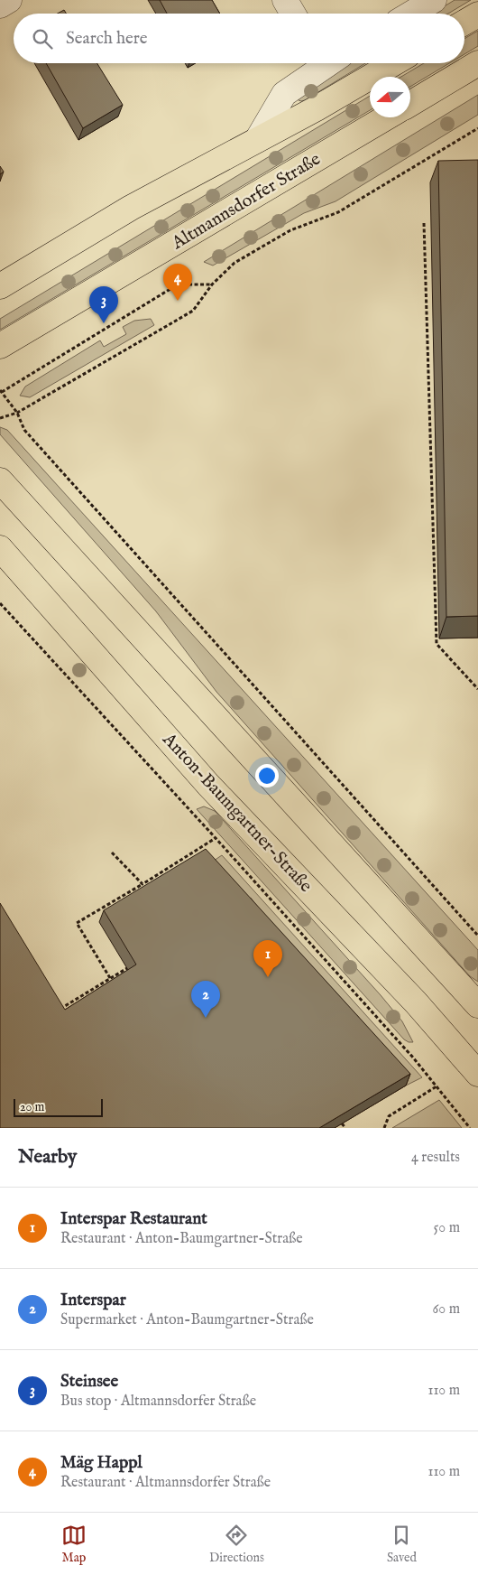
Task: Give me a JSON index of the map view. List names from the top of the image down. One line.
{"streets":{"main road":["Altmannsdorfer Straße","Anton-Baumgartner-Straße"]},"scale_bar":"20 m","north":"left","page":{"search":"Search here","pins":["4","3","1","2"],"scale":"20 m","heading":["Nearby","4 results"],"list":[{"mark":"1","name":"Interspar Restaurant","note":"Restaurant · Anton-Baumgartner-Straße","value":"50 m"},{"mark":"2","name":"Interspar","note":"Supermarket · Anton-Baumgartner-Straße","value":"60 m"},{"mark":"3","name":"Steinsee","note":"Bus stop · Altmannsdorfer Straße","value":"110 m"},{"mark":"4","name":"Mäg Happl","note":"Restaurant · Altmannsdorfer Straße","value":"110 m"}],"nav":["Map","Directions","Saved"]}}
